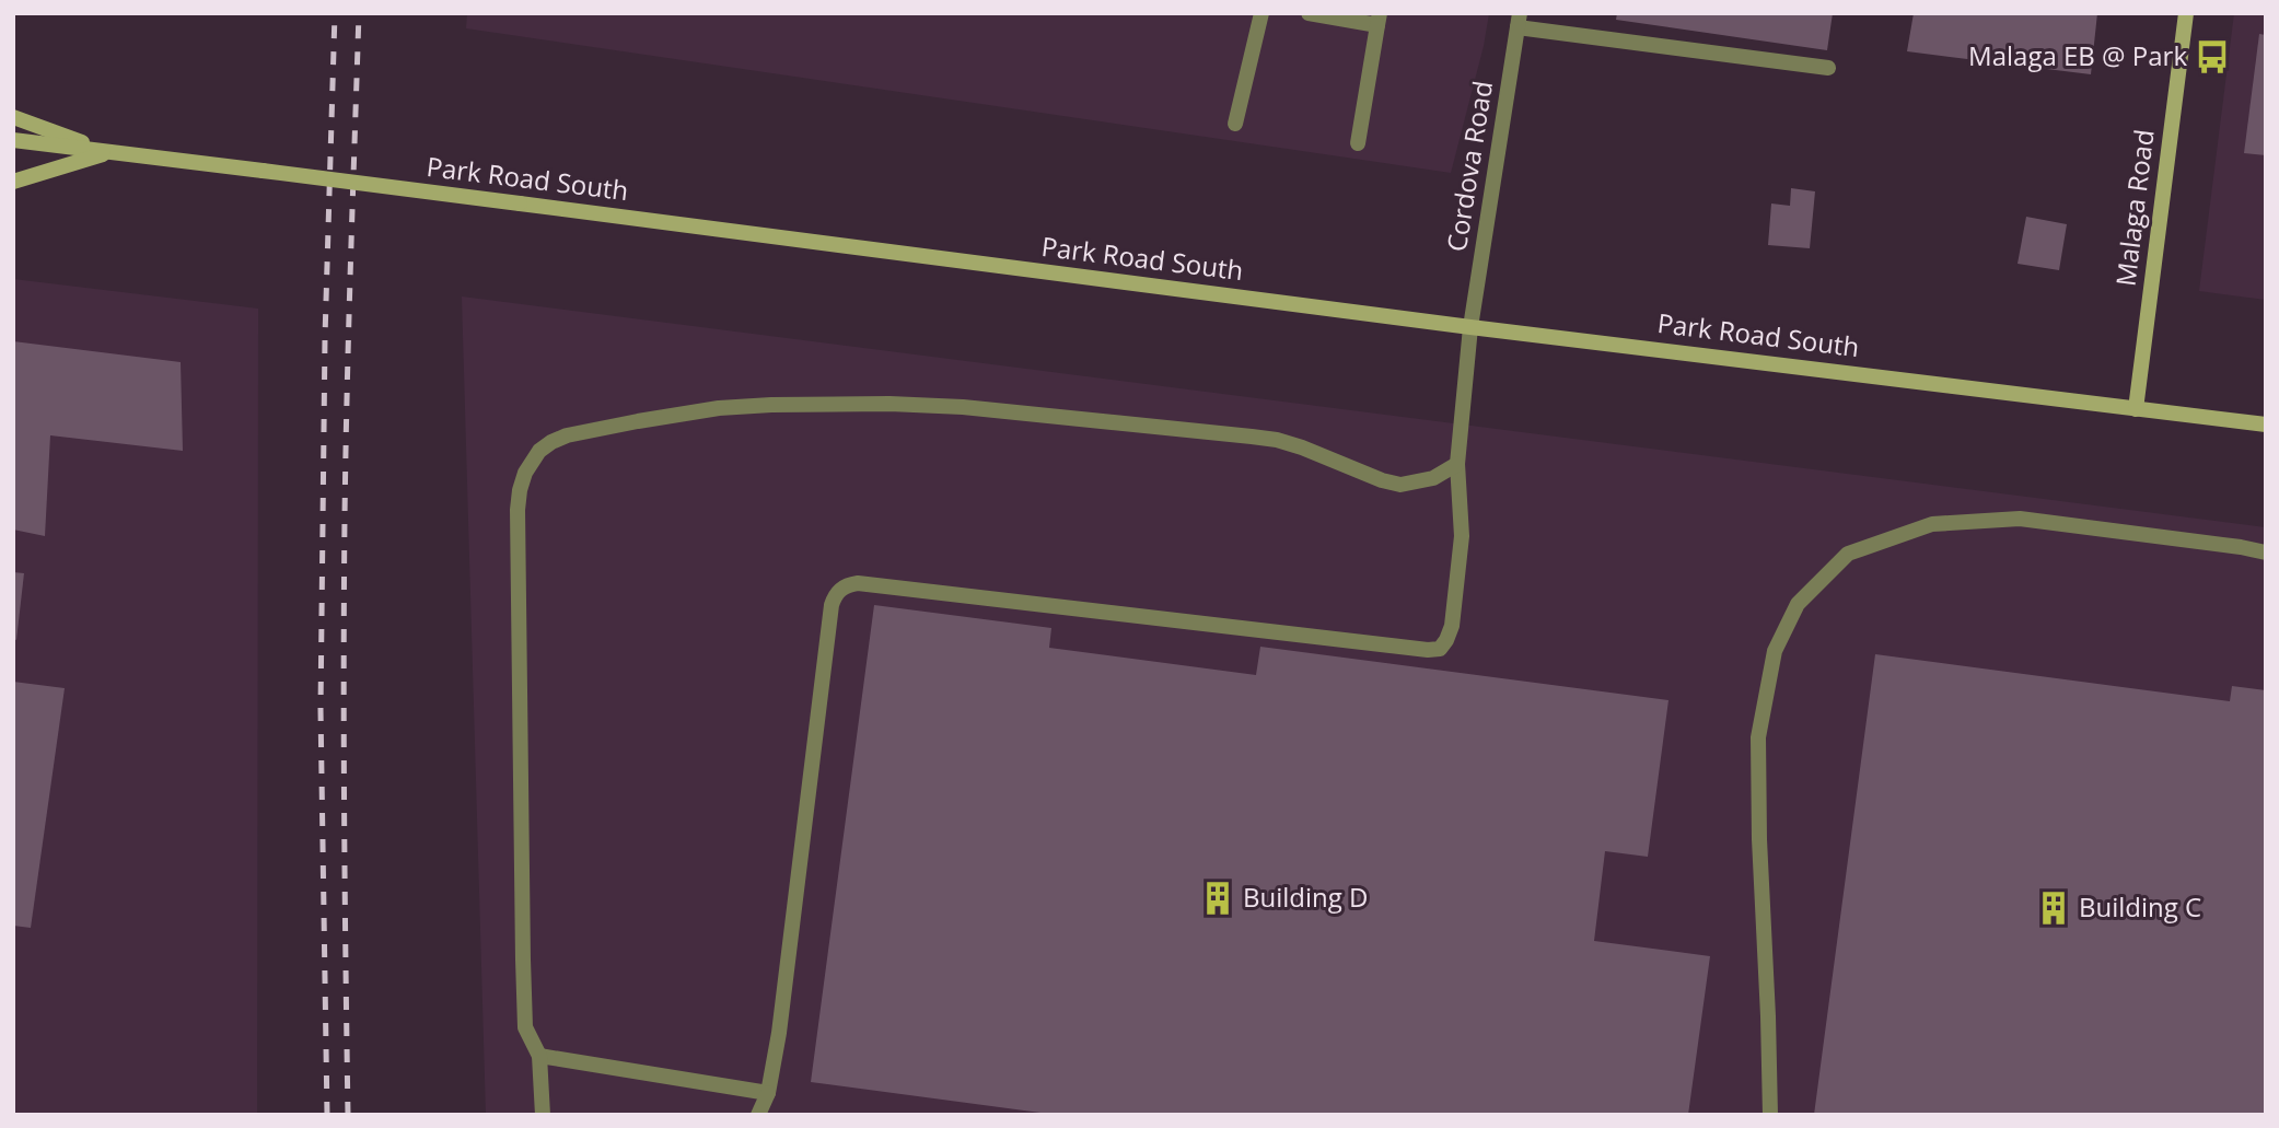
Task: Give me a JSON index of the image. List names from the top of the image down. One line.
{"streets":{"main road":["Park Road South","Malaga Road"],"street":["Cordova Road"]},"crossings":[["Cordova Road","Park Road South"],["Park Road South","Malaga Road"]],"places":{"bus stop":["Malaga EB @ Park"],"building":["Building D","Building C"]}}
